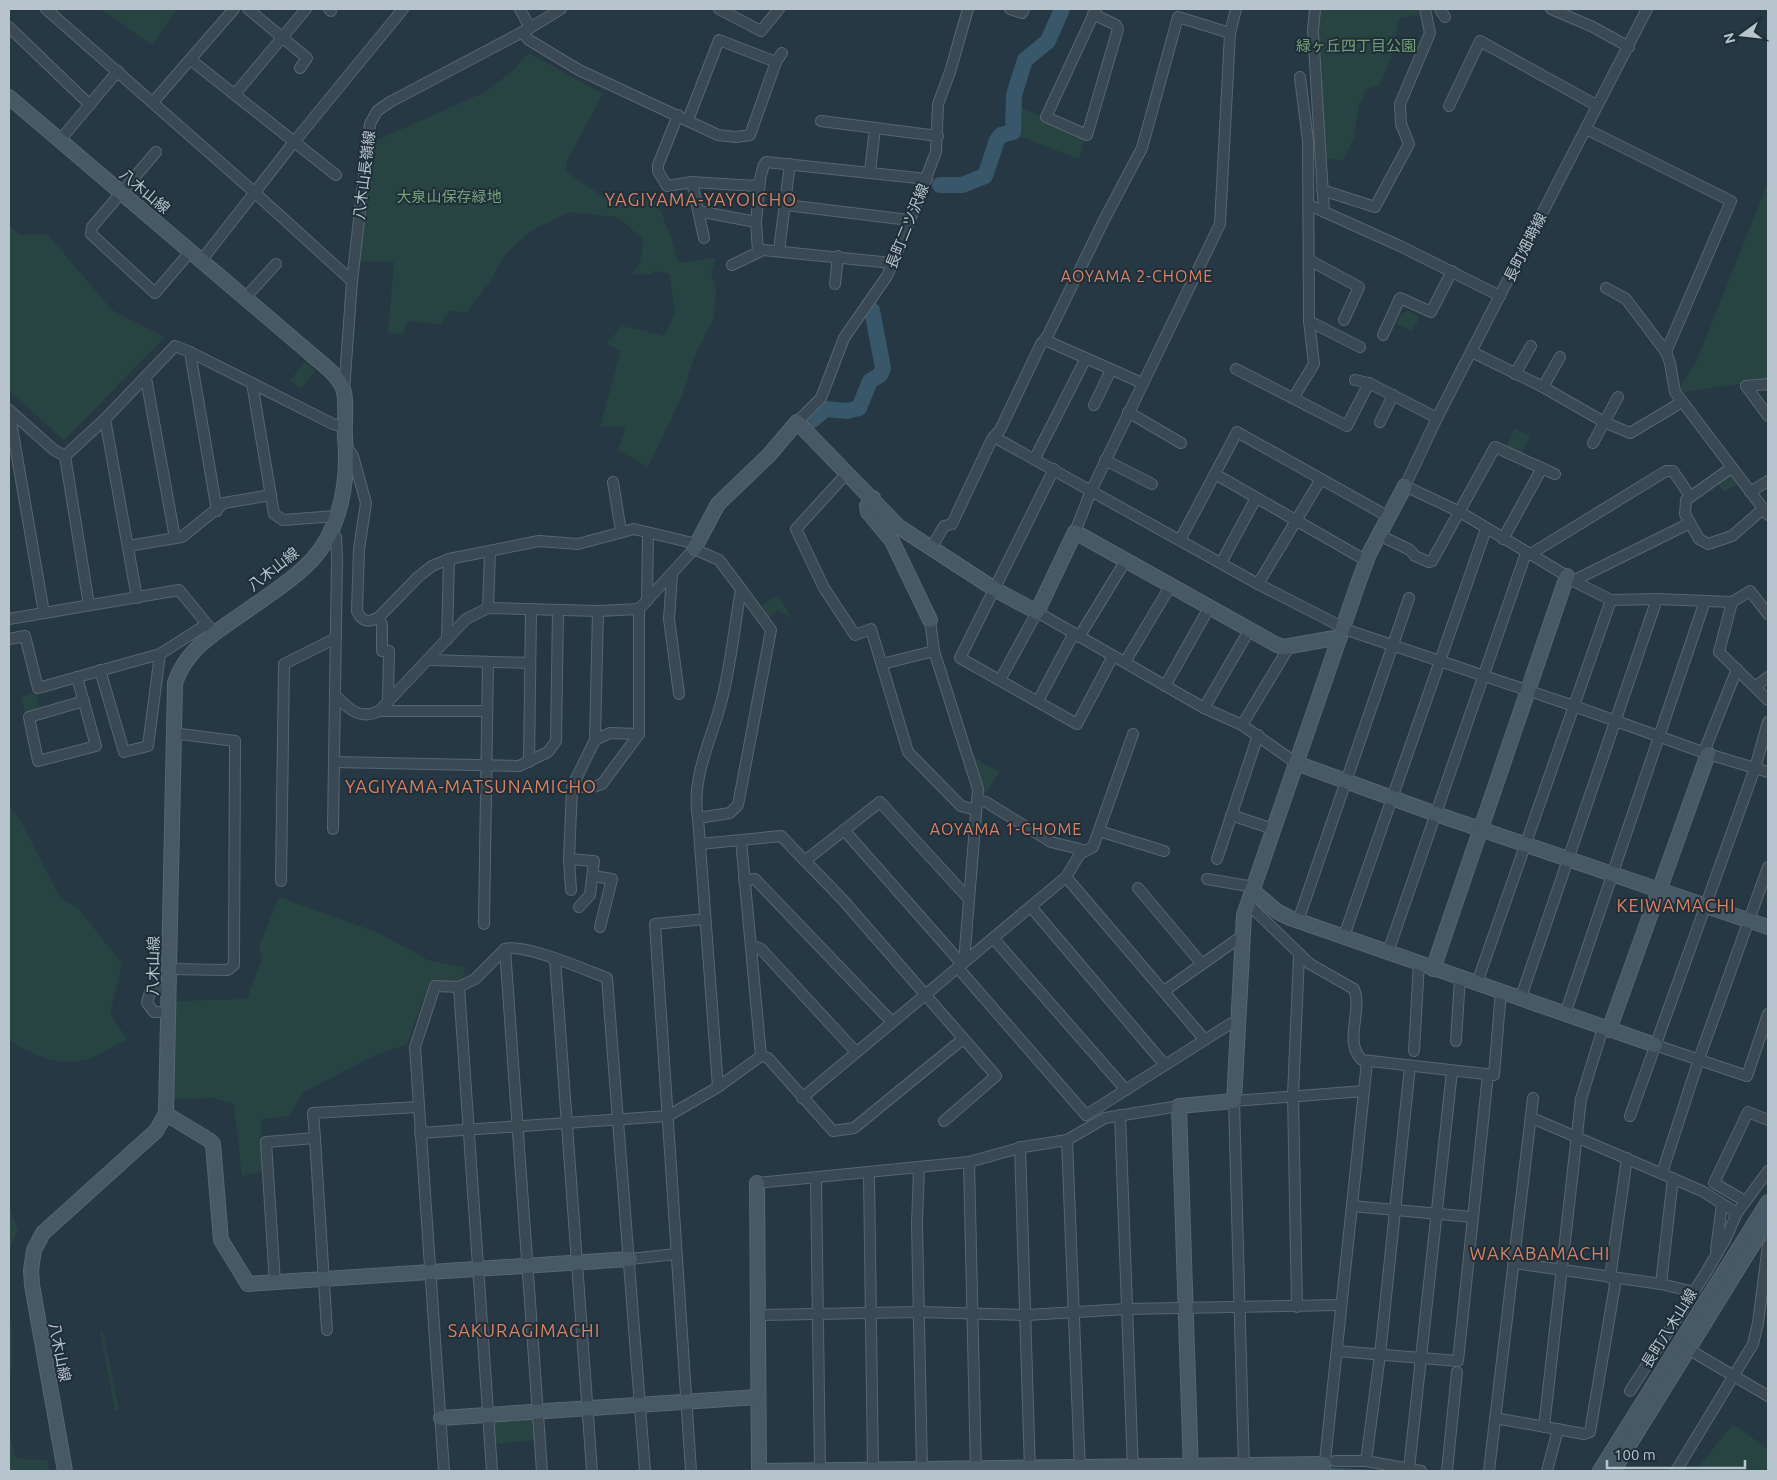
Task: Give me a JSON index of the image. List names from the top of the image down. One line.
{"streets":{"street":["八木山長嶺線","八木山線","長町二ツ沢線","長町畑塒線","長町八木山線"]},"crossings":[["八木山長嶺線","八木山線"]],"districts":["YAGIYAMA-YAYOICHO","AOYAMA 2-CHOME","YAGIYAMA-MATSUNAMICHO","AOYAMA 1-CHOME","KEIWAMACHI","WAKABAMACHI","SAKURAGIMACHI"],"parks":["緑ヶ丘四丁目公園","大泉山保存緑地"],"scale_bar":"100 m","north":"left"}
